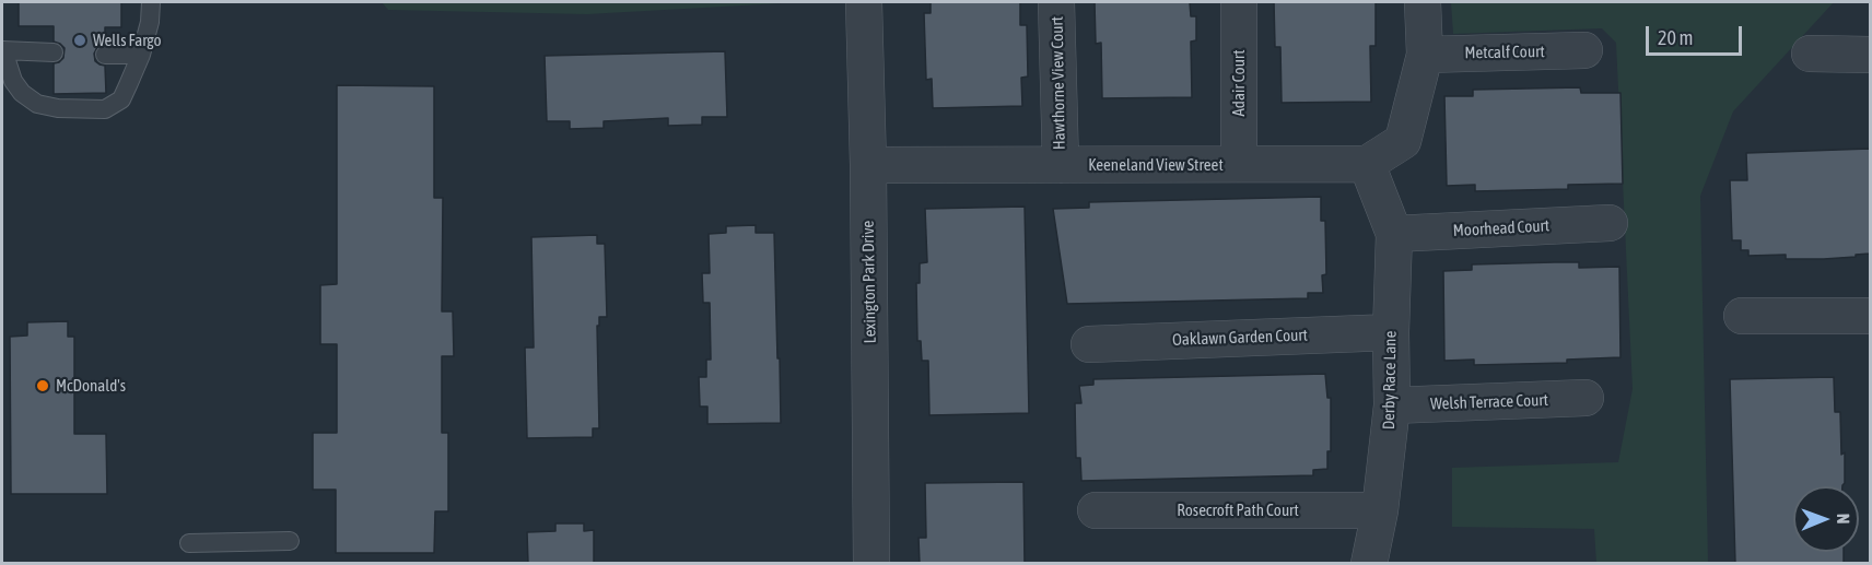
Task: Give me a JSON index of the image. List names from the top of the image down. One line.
{"streets":{"street":["Metcalf Court","Hawthorne View Court","Adair Court","Keeneland View Street","Moorhead Court","Lexington Park Drive","Oaklawn Garden Court","Derby Race Lane","Welsh Terrace Court","Rosecroft Path Court"]},"crossings":[["Hawthorne View Court","Keeneland View Street"],["Adair Court","Keeneland View Street"],["Keeneland View Street","Lexington Park Drive"],["Moorhead Court","Derby Race Lane"],["Oaklawn Garden Court","Derby Race Lane"],["Derby Race Lane","Welsh Terrace Court"],["Derby Race Lane","Rosecroft Path Court"]],"places":["Wells Fargo","McDonald's"],"scale_bar":"20 m","north":"right"}
